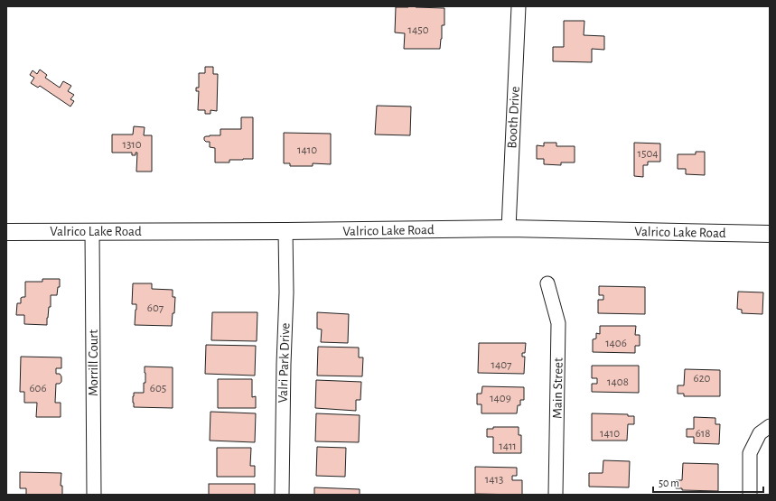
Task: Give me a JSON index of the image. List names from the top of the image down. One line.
{"streets":{"street":["Booth Drive","Valrico Lake Road","Morrill Court","Valri Park Drive","Main Street"]},"crossings":[["Booth Drive","Valrico Lake Road"],["Valrico Lake Road","Morrill Court"],["Valrico Lake Road","Valri Park Drive"]],"house_numbers":["1450","1310","1410","1504","607","1406","1407","620","1408","606","605","1409","1410","618","1411","1413"],"scale_bar":"50 m"}
